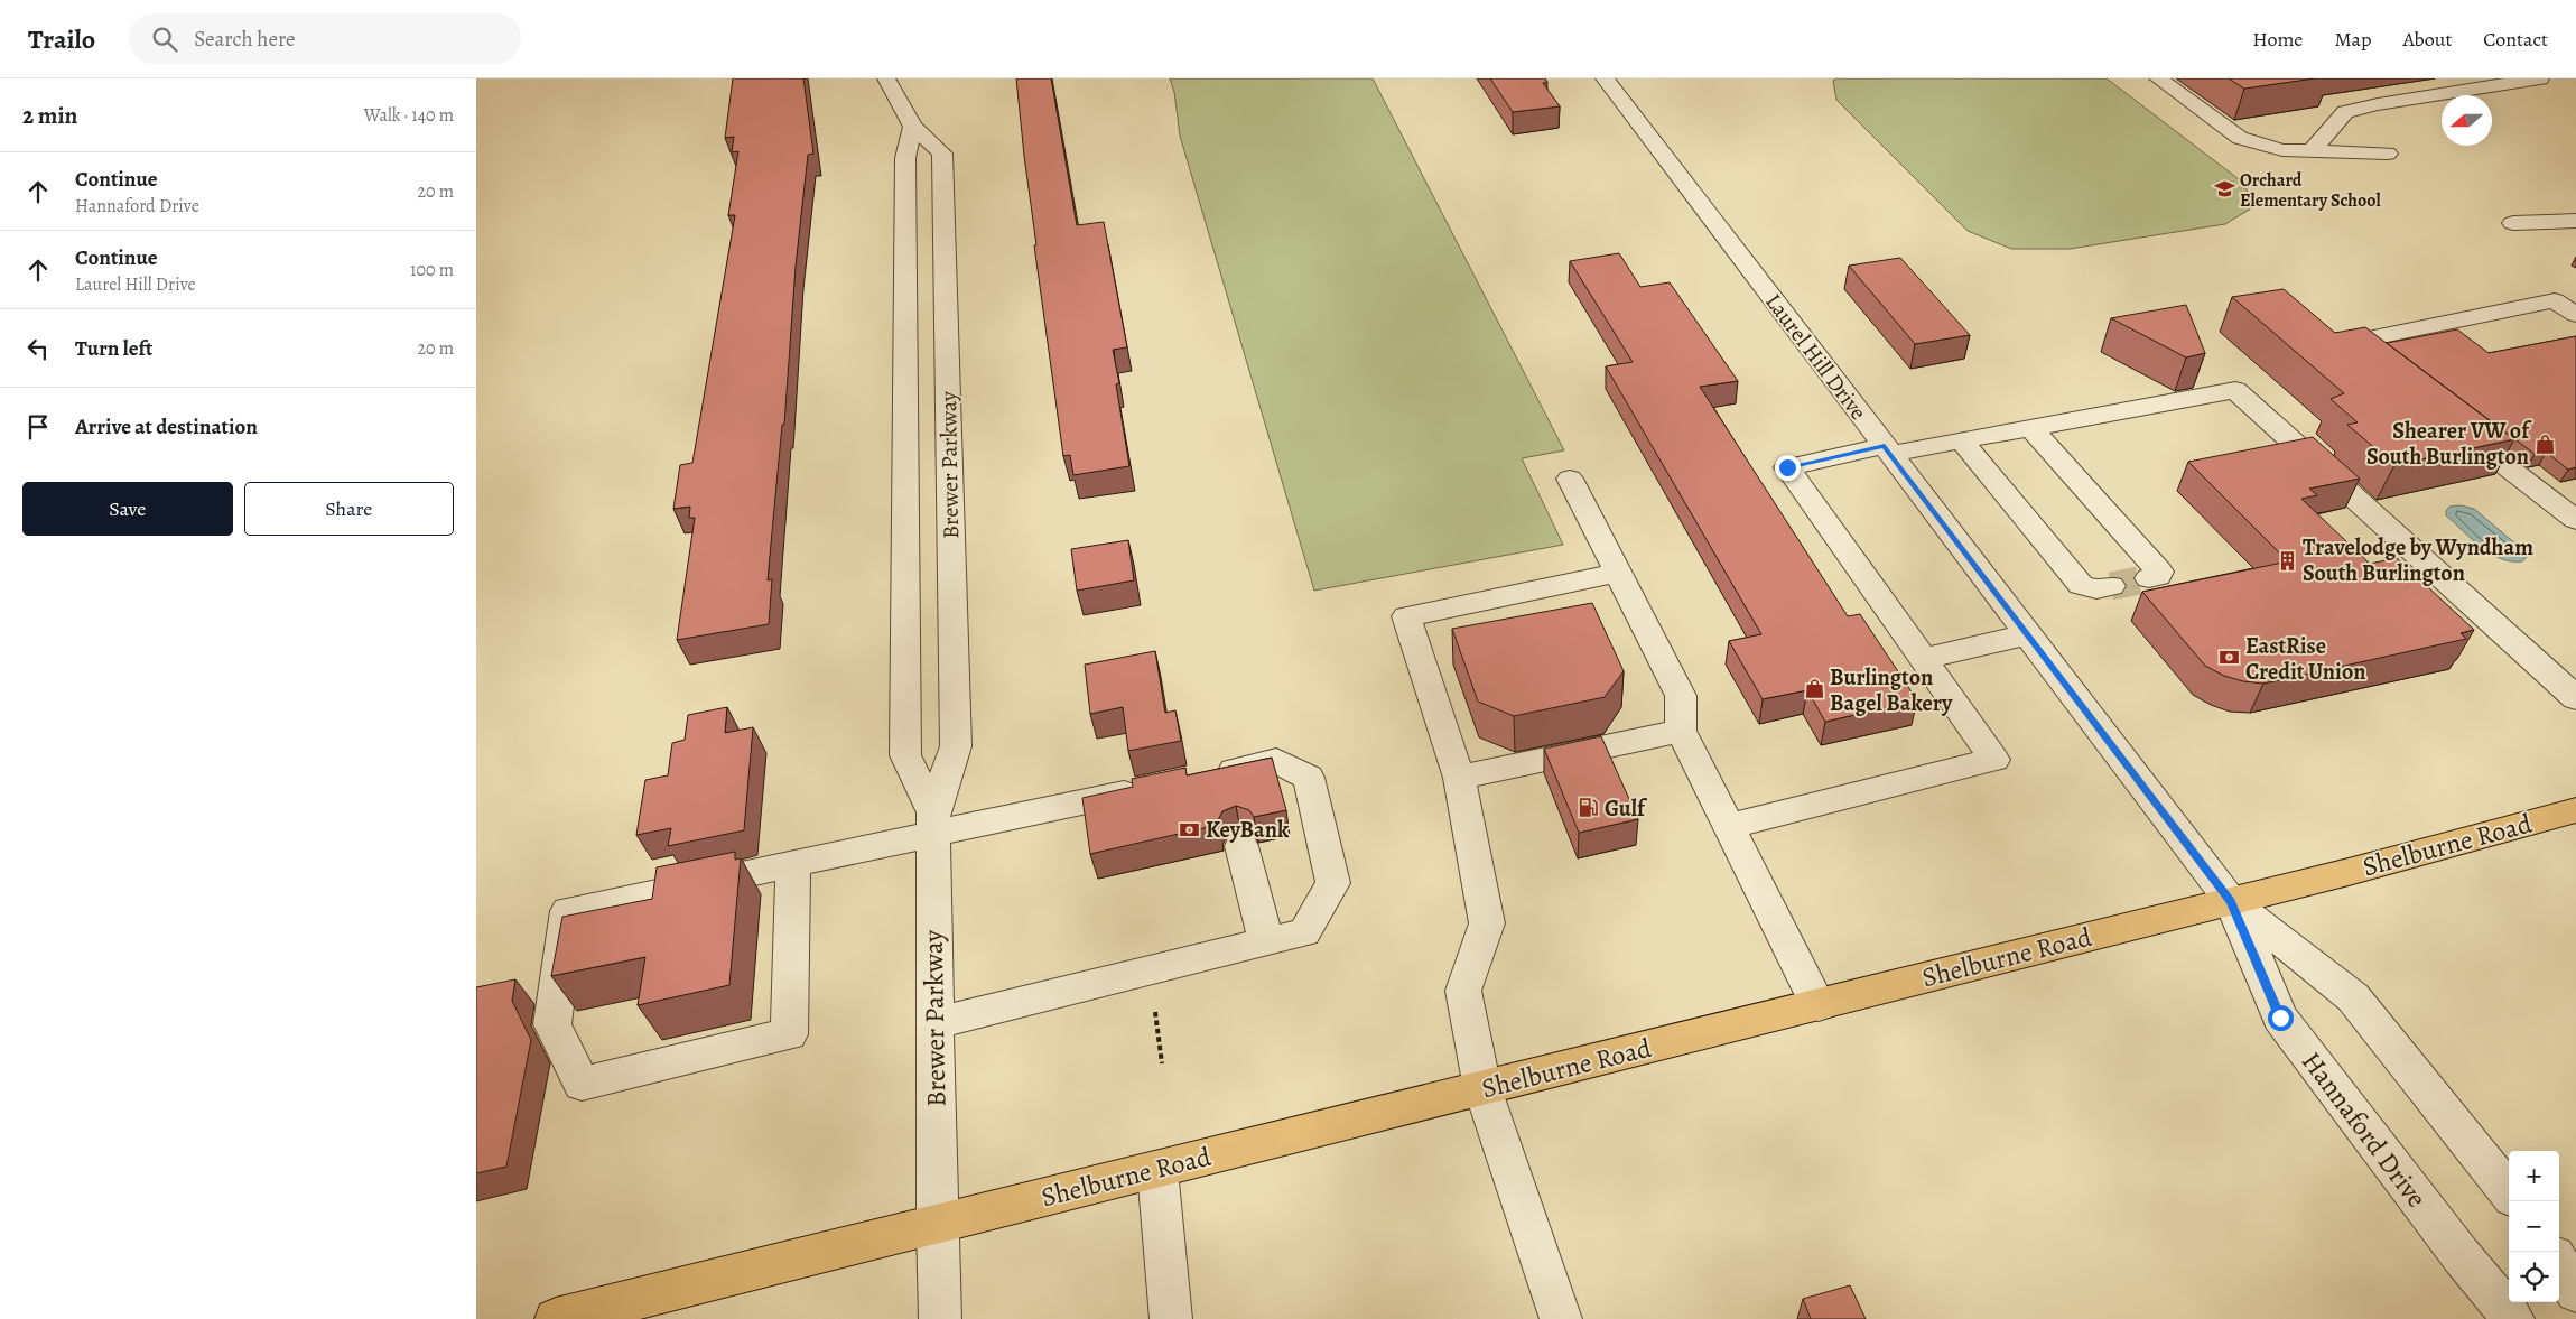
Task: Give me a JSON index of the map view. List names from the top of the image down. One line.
{"streets":{"highway":["Shelburne Road"],"street":["Laurel Hill Drive","Brewer Parkway","Hannaford Drive"]},"crossings":[["Laurel Hill Drive","Shelburne Road"],["Laurel Hill Drive","Hannaford Drive"],["Brewer Parkway","Shelburne Road"],["Shelburne Road","Hannaford Drive"]],"places":{"school or university":["Orchard Elementary School"],"shop":["Shearer VW of South Burlington","Burlington Bagel Bakery"],"building":["Travelodge by Wyndham South Burlington"],"bank":["EastRise Credit Union","KeyBank"],"fuel station":["Gulf"]},"north":"left","page":{"header":"Trailo","search":"Search here","nav":["Home","Map","About","Contact"],"heading":["2 min","Walk · 140 m"],"list":[["Continue","Hannaford Drive","20 m"],["Continue","Laurel Hill Drive","100 m"],["Turn left","20 m"],"Arrive at destination"],"buttons":["Save","Share"],"map_buttons":["+","−"]}}
